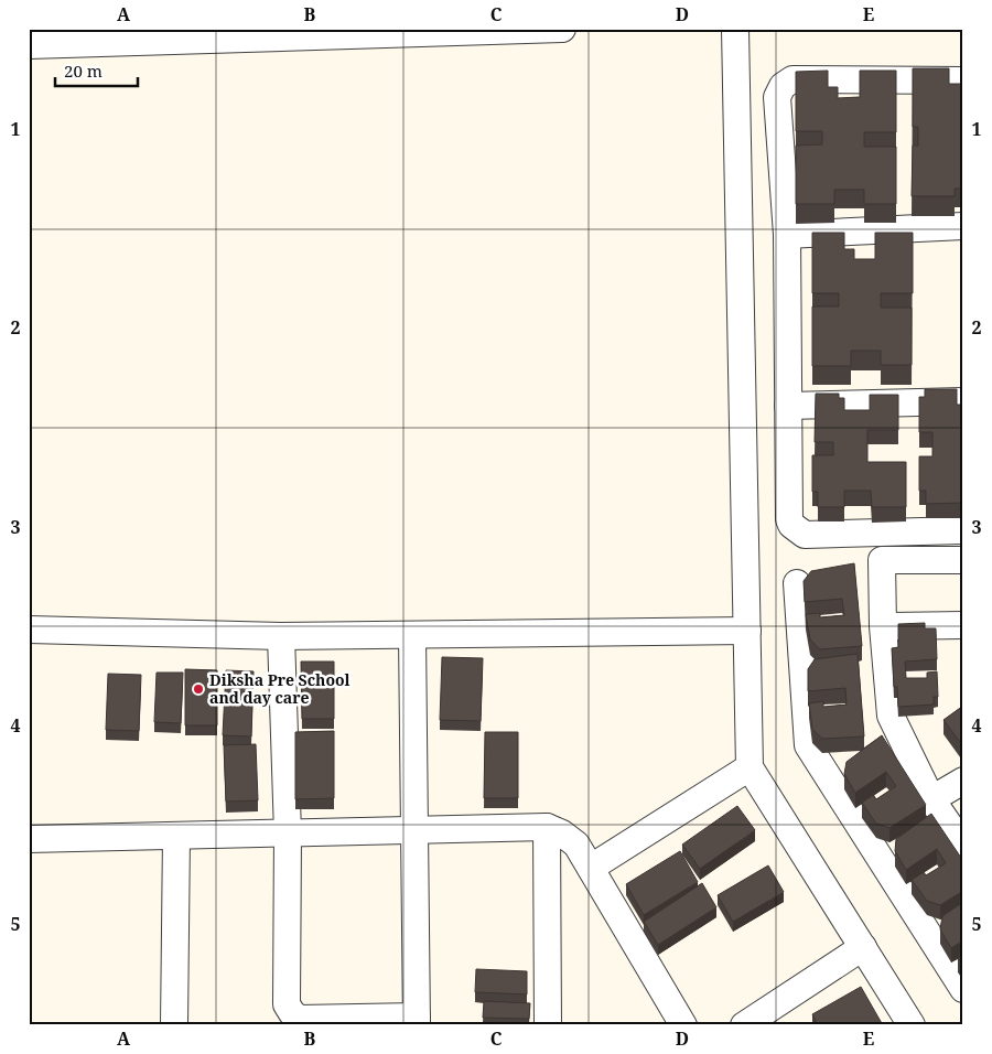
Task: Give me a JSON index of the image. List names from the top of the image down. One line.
{"places":["Diksha Pre School and day care"],"scale_bar":"20 m","grid":{"columns":["A","B","C","D","E"],"rows":["1","2","3","4","5"]}}
